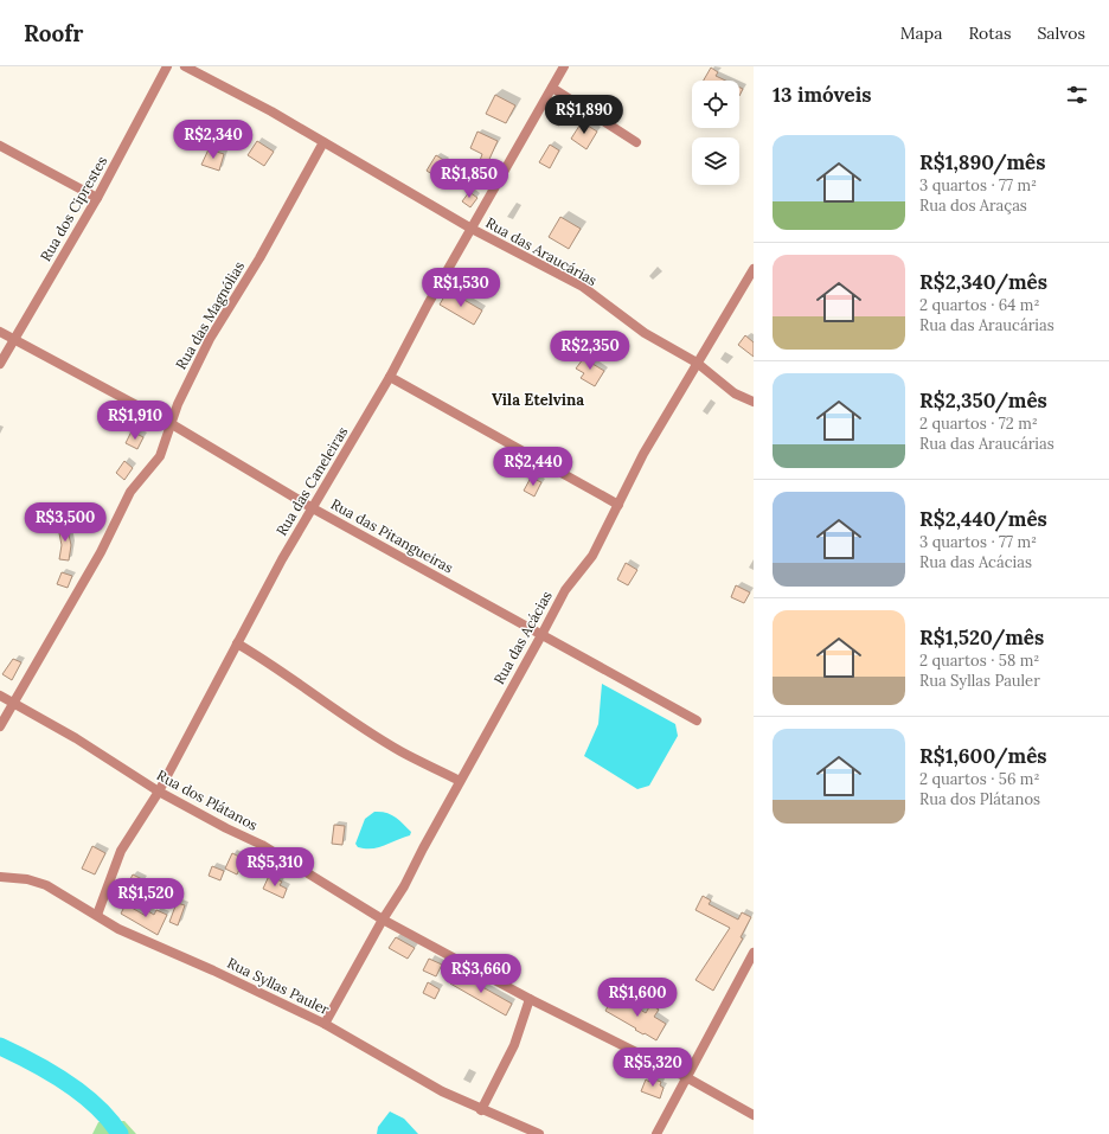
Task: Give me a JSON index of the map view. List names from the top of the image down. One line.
{"streets":{"street":["Rua dos Ciprestes","Rua das Araucárias","Rua das Magnólias","Rua das Caneleiras","Rua das Pitangueiras","Rua das Acácias","Rua dos Plátanos","Rua Syllas Pauler"]},"crossings":[["Rua dos Ciprestes","Rua das Pitangueiras"],["Rua das Araucárias","Rua das Magnólias"],["Rua das Araucárias","Rua das Caneleiras"],["Rua das Araucárias","Rua das Acácias"],["Rua das Magnólias","Rua das Pitangueiras"],["Rua das Magnólias","Rua dos Plátanos"],["Rua das Caneleiras","Rua das Pitangueiras"],["Rua das Caneleiras","Rua dos Plátanos"],["Rua das Caneleiras","Rua Syllas Pauler"],["Rua das Pitangueiras","Rua das Acácias"],["Rua das Acácias","Rua dos Plátanos"],["Rua das Acácias","Rua Syllas Pauler"]],"districts":["Vila Etelvina"],"page":{"header":"Roofr","nav":["Mapa","Rotas","Salvos"],"heading":"13 imóveis","price":["R$1,890","R$2,340","R$1,850","R$1,530","R$2,350","R$1,910","R$2,440","R$3,500","R$5,310","R$1,520","R$3,660","R$1,600","R$5,320"],"list":[{"name":"R$1,890/mês","note":"3 quartos · 77 m² · Rua dos Araças"},{"name":"R$2,340/mês","note":"2 quartos · 64 m² · Rua das Araucárias"},{"name":"R$2,350/mês","note":"2 quartos · 72 m² · Rua das Araucárias"},{"name":"R$2,440/mês","note":"3 quartos · 77 m² · Rua das Acácias"},{"name":"R$1,520/mês","note":"2 quartos · 58 m² · Rua Syllas Pauler"},{"name":"R$1,600/mês","note":"2 quartos · 56 m² · Rua dos Plátanos"}]}}
